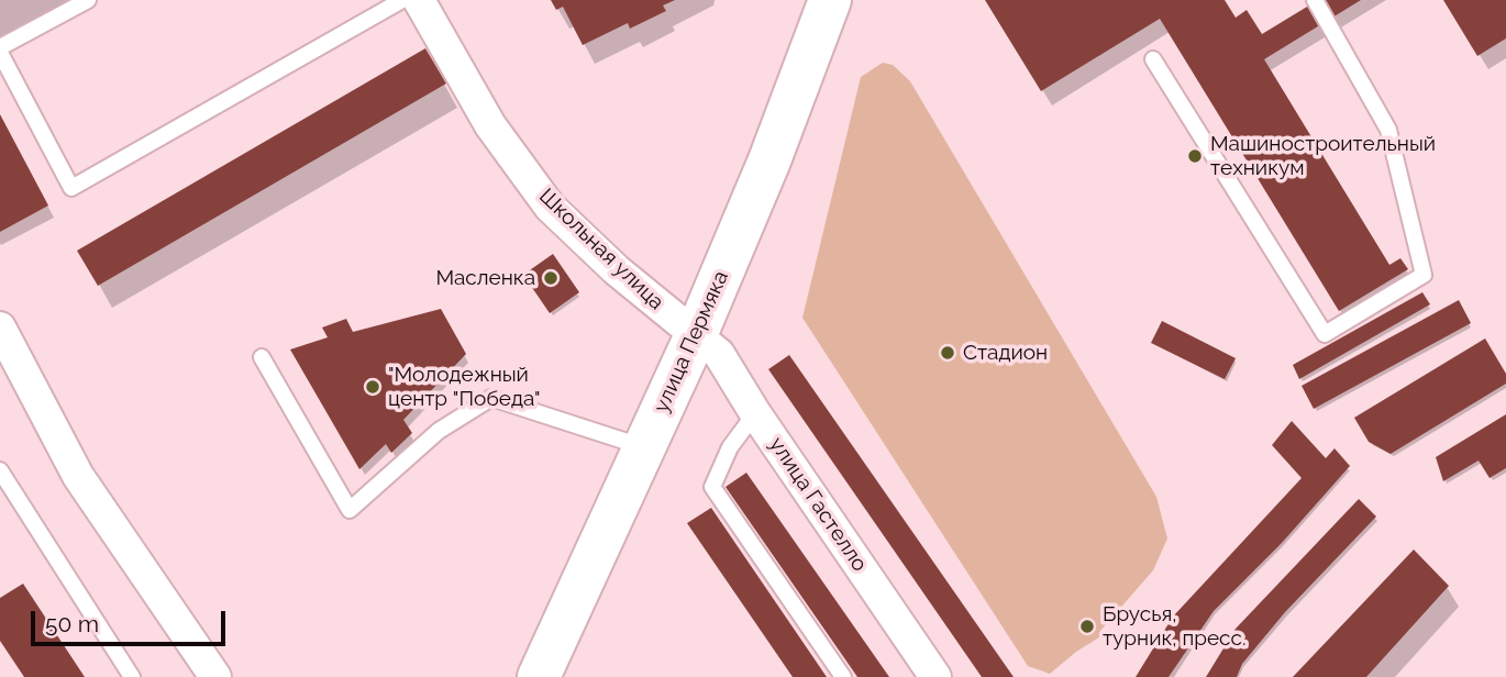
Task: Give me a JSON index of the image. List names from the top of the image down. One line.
{"streets":{"main road":["улица Пермяка"],"street":["Школьная улица","улица Гастелло"]},"crossings":[["Школьная улица","улица Пермяка"],["Школьная улица","улица Гастелло"],["улица Пермяка","улица Гастелло"]],"places":["Машиностроительный техникум","Масленка","Стадион","\"Молодежный центр \"Победа\"","Брусья, турник, пресс."],"scale_bar":"50 m"}
